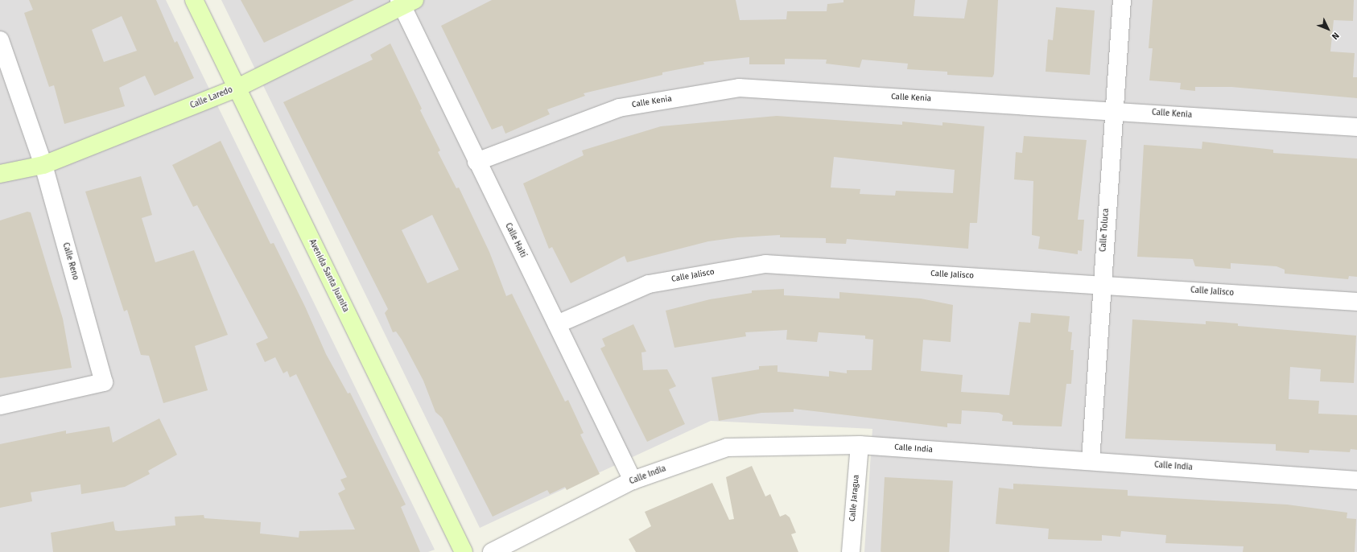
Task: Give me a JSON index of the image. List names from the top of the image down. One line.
{"streets":{"street":["Calle Laredo","Calle Kenia","Calle Toluca","Calle Haití","Calle Reno","Calle Jalisco","Avenida Santa Juanita","Calle India","Calle Jaragua"]},"crossings":[["Calle Laredo","Calle Haití"],["Calle Laredo","Calle Reno"],["Calle Laredo","Avenida Santa Juanita"],["Calle Kenia","Calle Toluca"],["Calle Kenia","Calle Haití"],["Calle Toluca","Calle Jalisco"],["Calle Toluca","Calle India"],["Calle Haití","Calle Jalisco"],["Calle Haití","Calle India"],["Calle India","Calle Jaragua"]],"north":"bottom right"}
